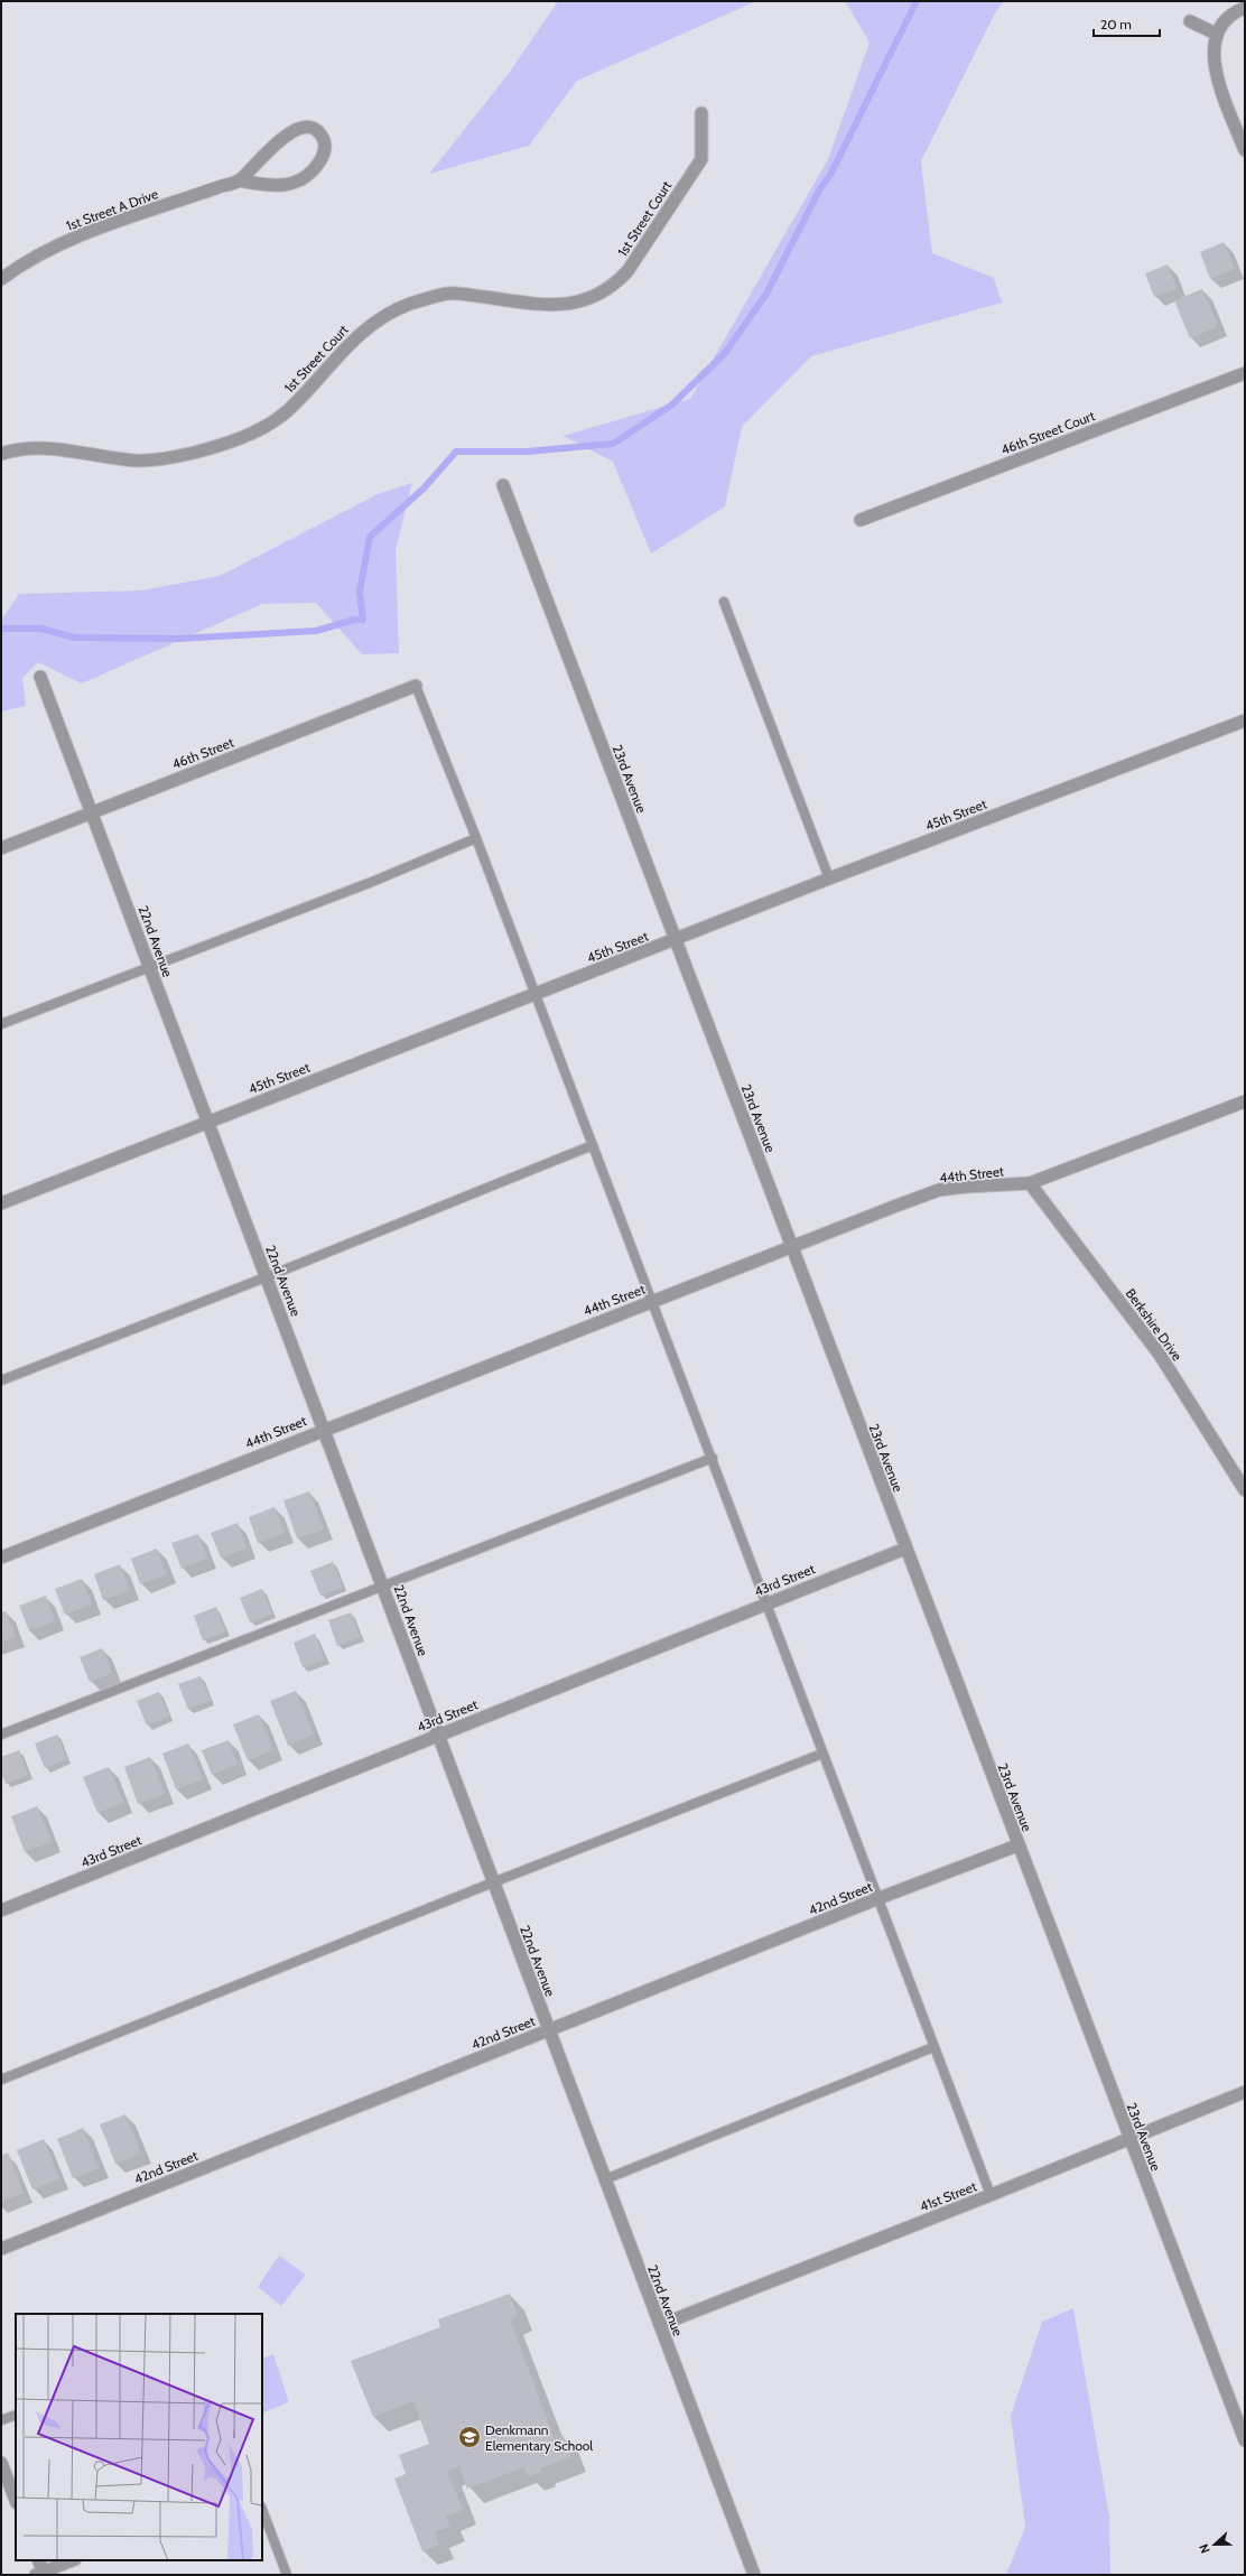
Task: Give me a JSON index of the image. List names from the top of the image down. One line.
{"streets":{"street":["1st Street A Drive","1st Street Court","46th Street Court","46th Street","23rd Avenue","45th Street","22nd Avenue","44th Street","Berkshire Drive","43rd Street","42nd Street","41st Street"]},"crossings":[["46th Street","22nd Avenue"],["23rd Avenue","45th Street"],["23rd Avenue","44th Street"],["23rd Avenue","43rd Street"],["23rd Avenue","42nd Street"],["23rd Avenue","41st Street"],["45th Street","22nd Avenue"],["22nd Avenue","44th Street"],["22nd Avenue","43rd Street"],["22nd Avenue","42nd Street"],["22nd Avenue","41st Street"],["44th Street","Berkshire Drive"]],"places":{"school or university":["Denkmann Elementary School"]},"scale_bar":"20 m","north":"left"}
